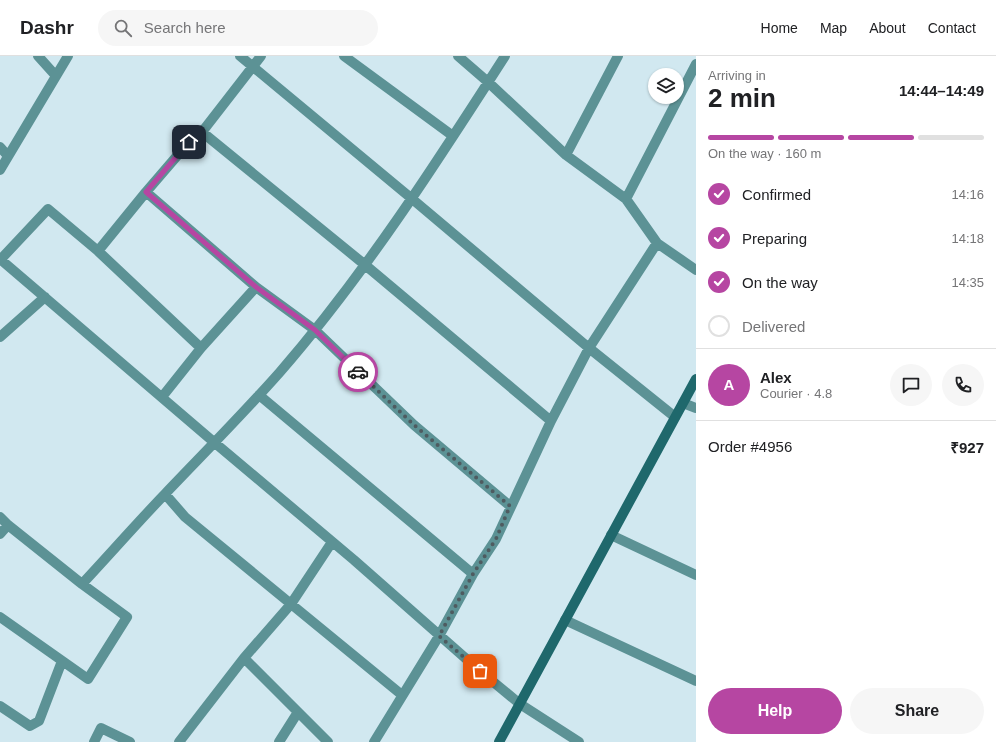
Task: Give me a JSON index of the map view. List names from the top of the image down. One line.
{"page":{"header":"Dashr","search":"Search here","nav":["Home","Map","About","Contact"],"heading":["2 min","Arriving in","14:44–14:49"],"panel":["Alex","Courier · 4.8","Order #4956","₹927"],"bar":"On the way · 160 m","list":[["Confirmed","14:16"],["Preparing","14:18"],["On the way","14:35"],"Delivered"],"round":"A","buttons":["Help","Share"]}}
